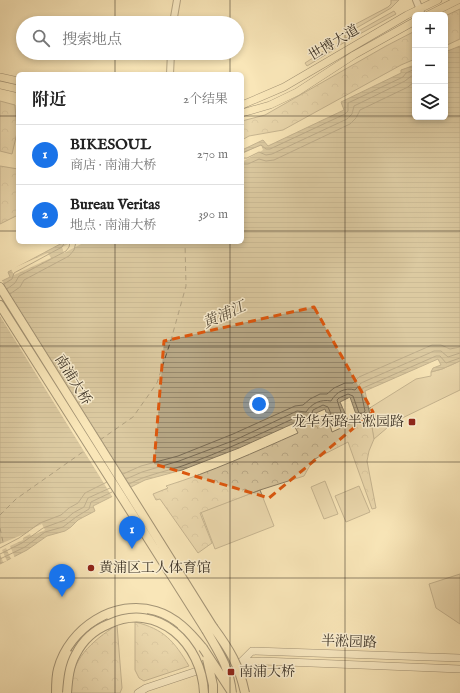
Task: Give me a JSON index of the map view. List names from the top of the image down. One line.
{"streets":{"highway":["南浦大桥"],"main road":["世博大道","半淞园路"]},"water":["黄浦江"],"places":{"transit":["龙华东路半淞园路","南浦大桥"],"other":["黄浦区工人体育馆"]},"page":{"map_buttons":["+","−"],"search":"搜索地点","heading":["附近","2个结果"],"list":[{"mark":"1","name":"BIKESOUL","note":"商店 · 南浦大桥","value":"270 m"},{"mark":"2","name":"Bureau Veritas","note":"地点 · 南浦大桥","value":"390 m"}],"pins":["1","2"]}}
